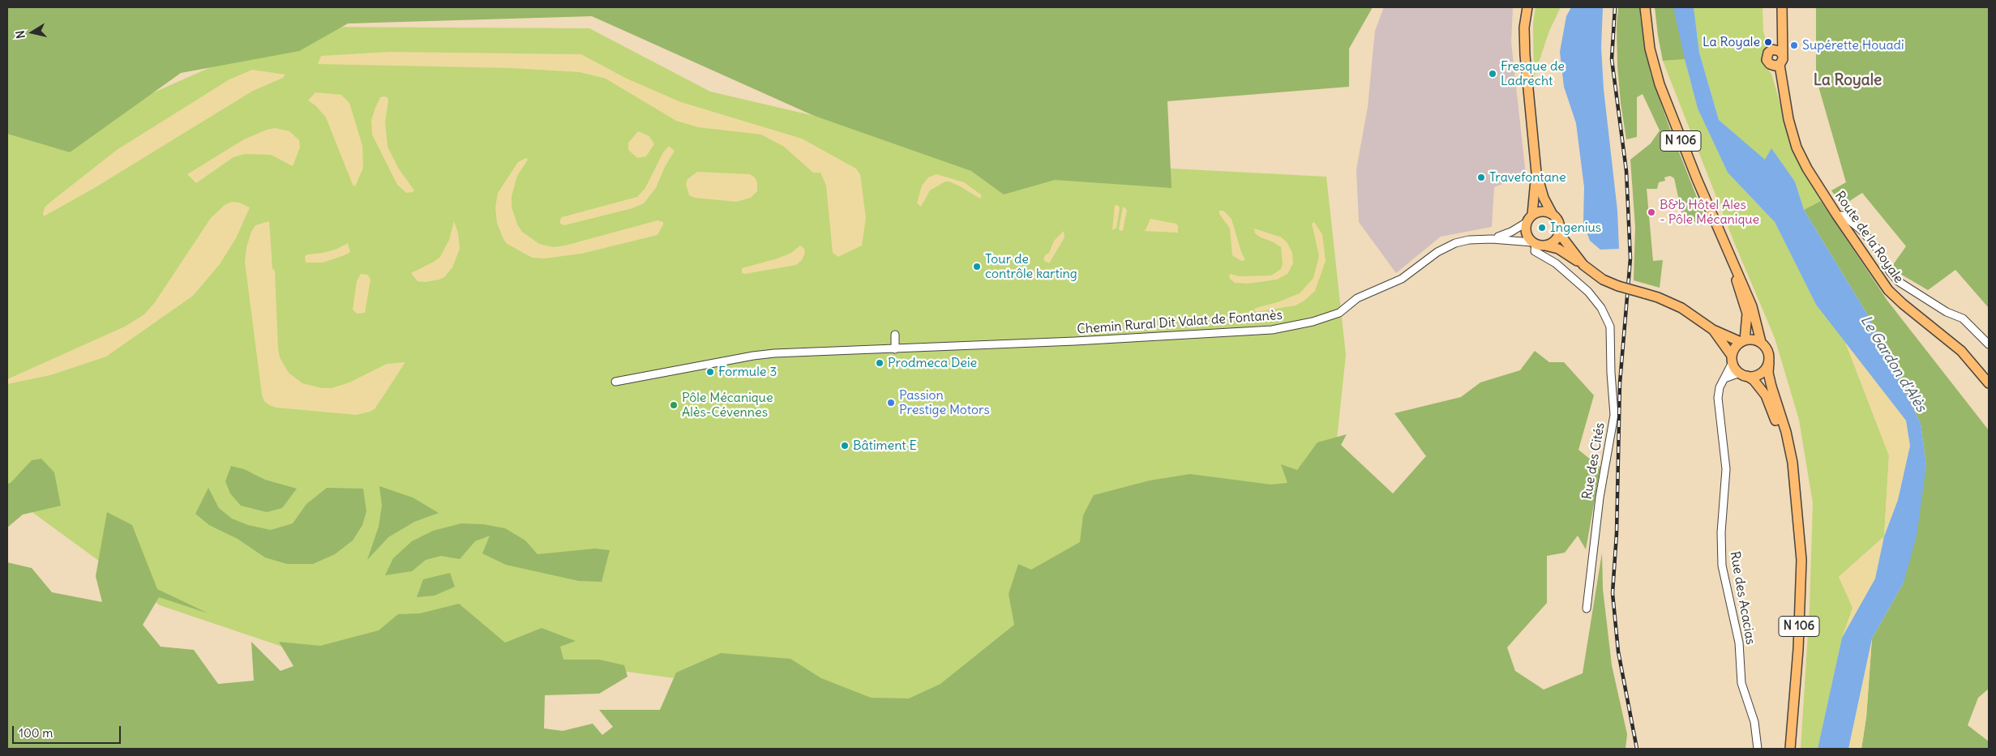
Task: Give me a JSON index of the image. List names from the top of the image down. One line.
{"streets":{"main road":["N 106","Route de la Royale"],"street":["Chemin Rural Dit Valat de Fontanès","Rue des Cités","Rue des Acacias"]},"crossings":[["N 106","Rue des Acacias"],["Chemin Rural Dit Valat de Fontanès","Rue des Cités"]],"districts":["La Royale"],"water":["Le Gardon d'Alès"],"places":["La Royale","Supérette Houadi","Fresque de Ladrecht","Travefontane","B&b Hôtel Ales - Pôle Mécanique","Ingenius","Tour de contrôle karting","Prodmeca Deie","Formule 3","Passion Prestige Motors","Pôle Mécanique Alès-Cévennes","Bâtiment E"],"scale_bar":"100 m","north":"left"}
